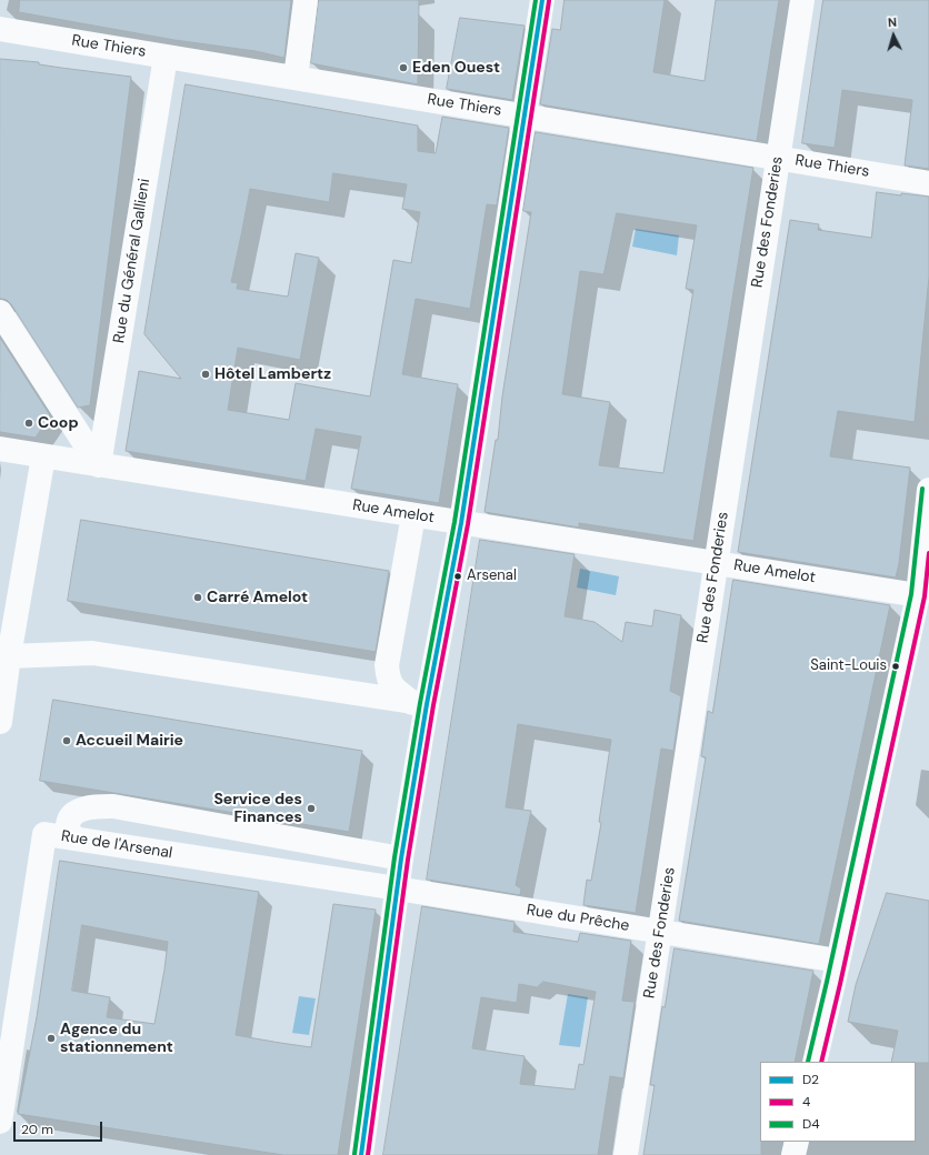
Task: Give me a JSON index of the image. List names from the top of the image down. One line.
{"streets":{"street":["Rue Thiers","Rue des Fonderies","Rue du Général Gallieni","Rue Amelot","Rue de l'Arsenal","Rue du Prêche"]},"crossings":[["Rue Thiers","Rue des Fonderies"],["Rue Thiers","Rue du Général Gallieni"],["Rue des Fonderies","Rue Amelot"],["Rue des Fonderies","Rue du Prêche"],["Rue du Général Gallieni","Rue Amelot"],["Rue de l'Arsenal","Rue du Prêche"]],"places":["Eden Ouest","Hôtel Lambertz","Coop","Arsenal","Carré Amelot","Saint-Louis","Accueil Mairie","Service des Finances","Agence du stationnement"],"lines":["transit line D2","transit line D4","transit line 4"],"legend":["D2","4","D4"],"scale_bar":"20 m","north":"top"}
